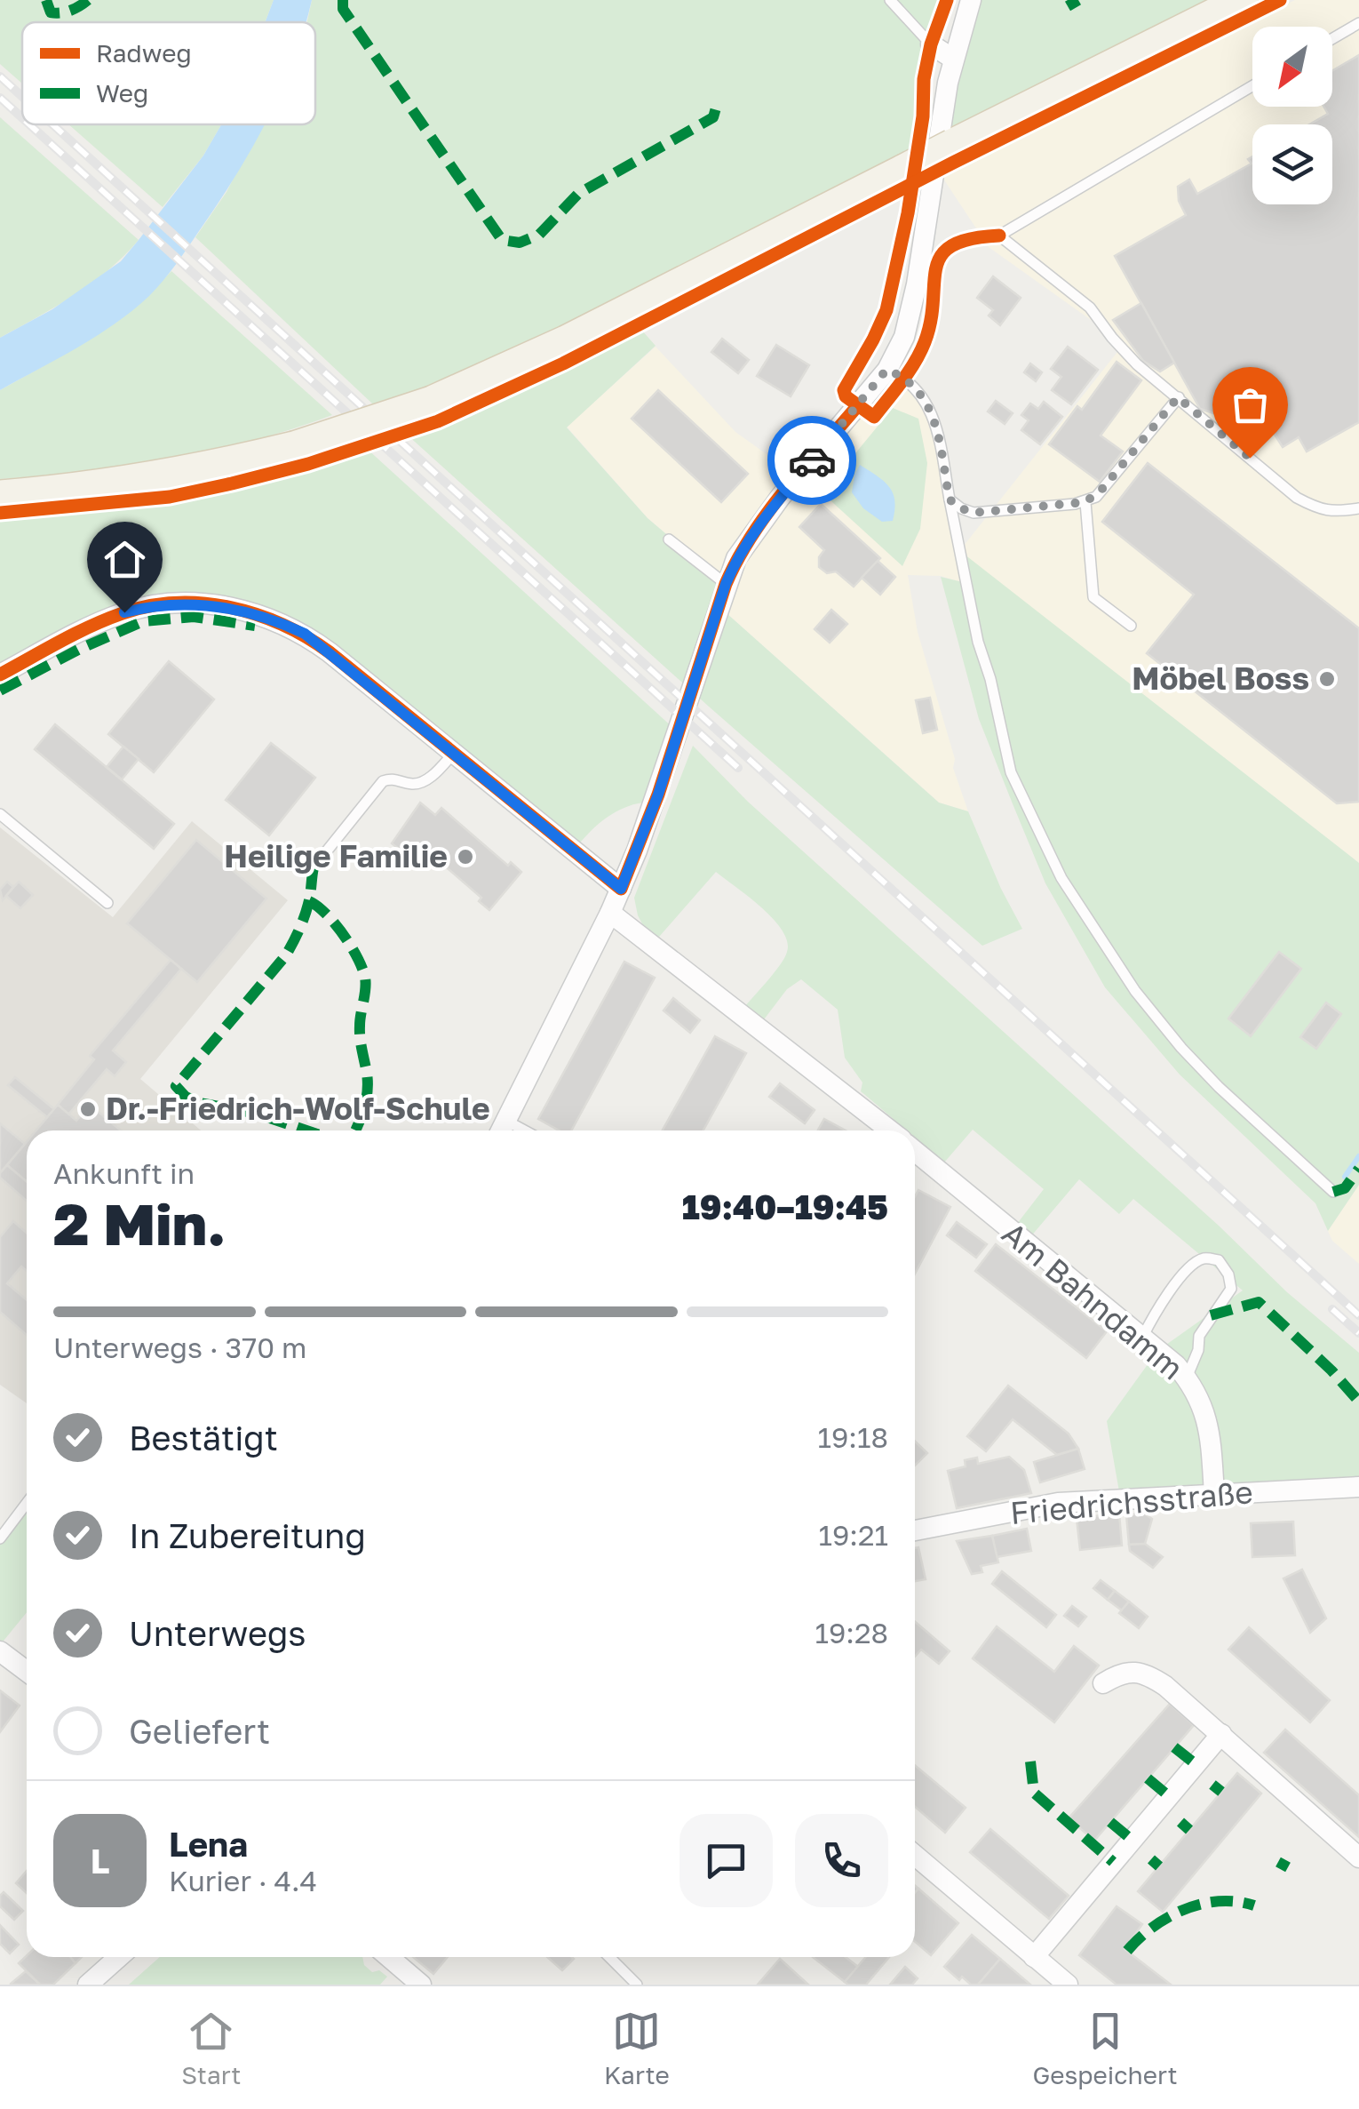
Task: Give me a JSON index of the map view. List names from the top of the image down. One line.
{"streets":{"street":["Am Bahndamm","Friedrichsstraße"]},"crossings":[["Am Bahndamm","Friedrichsstraße"]],"places":["Möbel Boss","Heilige Familie","Dr.-Friedrich-Wolf-Schule"],"legend":["Radweg","Weg"],"north":"bottom left","page":{"heading":["2 Min.","Ankunft in","19:40–19:45"],"panel":["Lena","Kurier · 4.4"],"bar":"Unterwegs · 370 m","list":[["Bestätigt","19:18"],["In Zubereitung","19:21"],["Unterwegs","19:28"],"Geliefert"],"round":"L","tabs":["Start","Karte","Gespeichert"]}}
